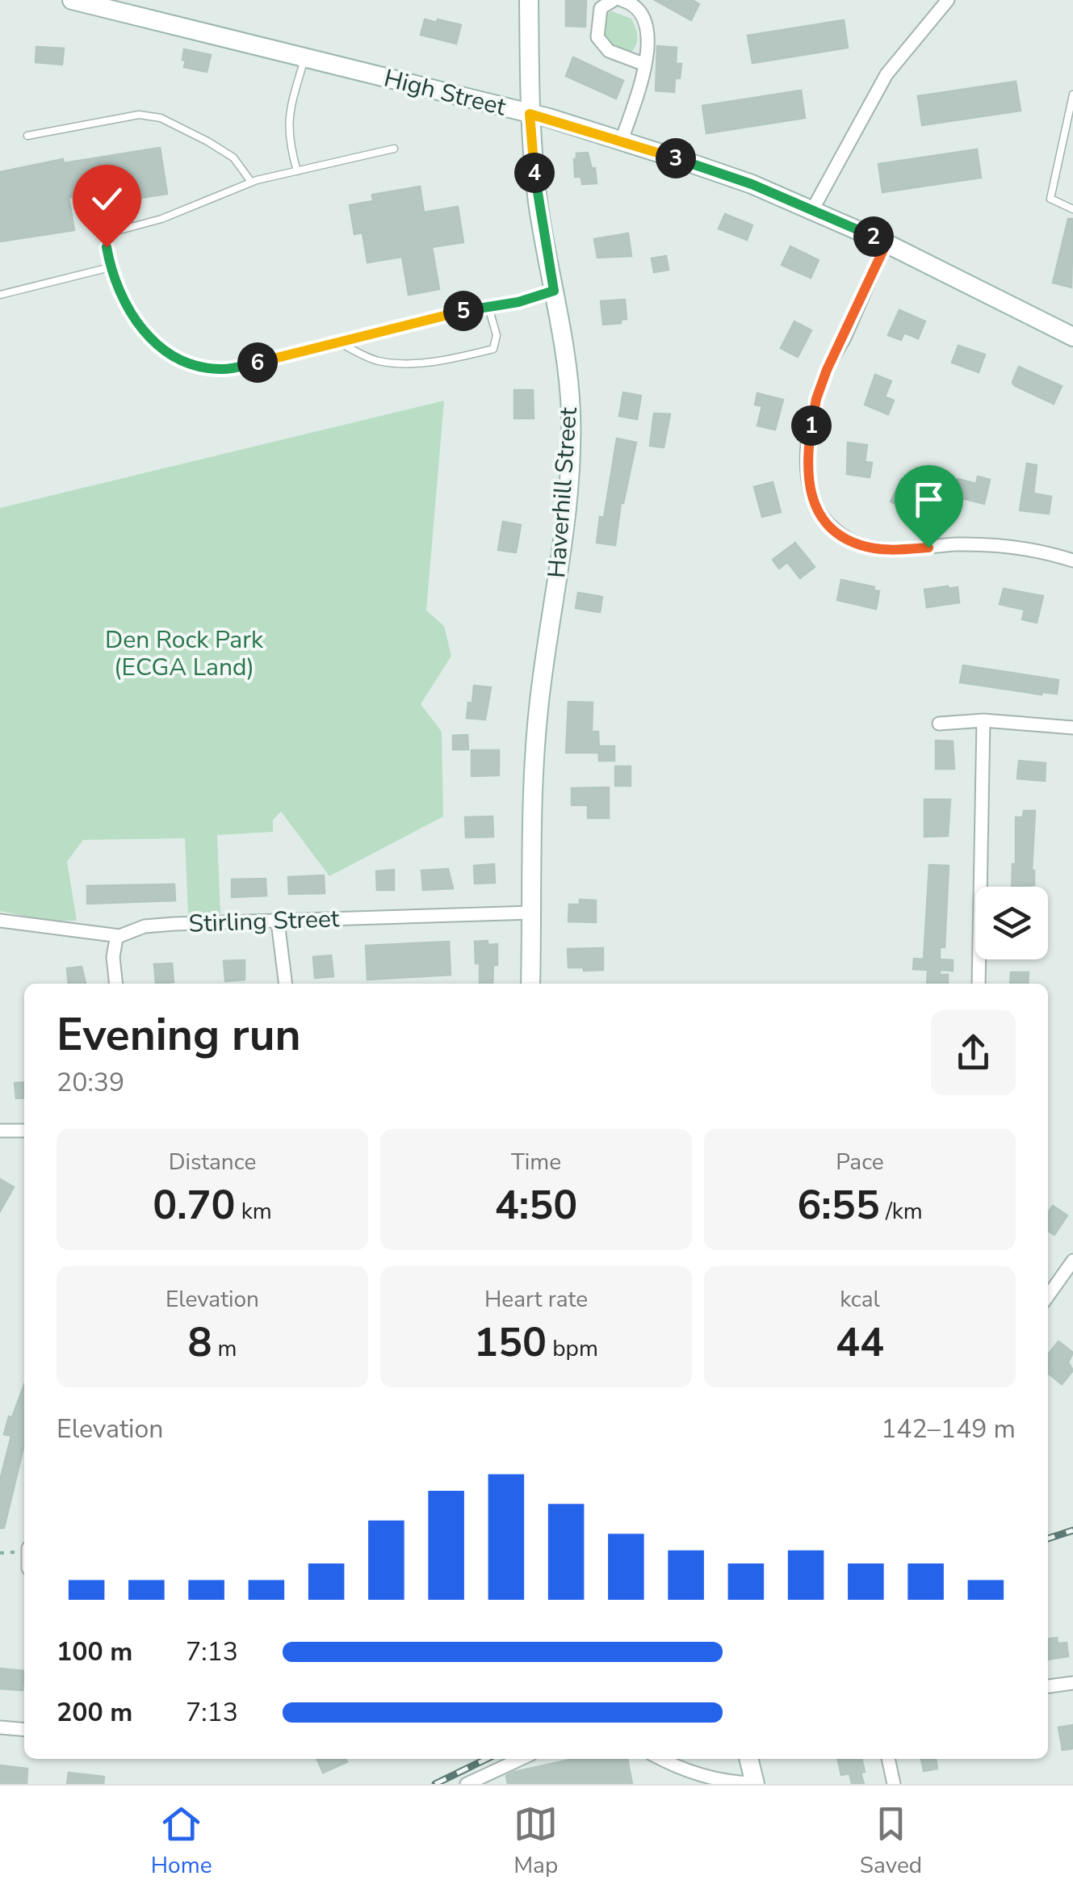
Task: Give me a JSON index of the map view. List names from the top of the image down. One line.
{"streets":{"main road":["High Street","Haverhill Street"],"street":["Stirling Street"]},"crossings":[["High Street","Haverhill Street"],["Haverhill Street","Stirling Street"]],"parks":["Den Rock Park (ECGA Land)"],"page":{"pins":["3","4","2","5","6","1"],"heading":["Evening run","20:39"],"stats":[["Distance","0.70 km"],["Time","4:50"],["Pace","6:55 /km"],["Elevation","8 m"],["Heart rate","150 bpm"],["kcal","44"]],"chart":["Elevation","142–149 m"],"list":[{"name":"100 m","note":"7:13"},{"name":"200 m","note":"7:13"}],"tabs":["Home","Map","Saved"]}}
